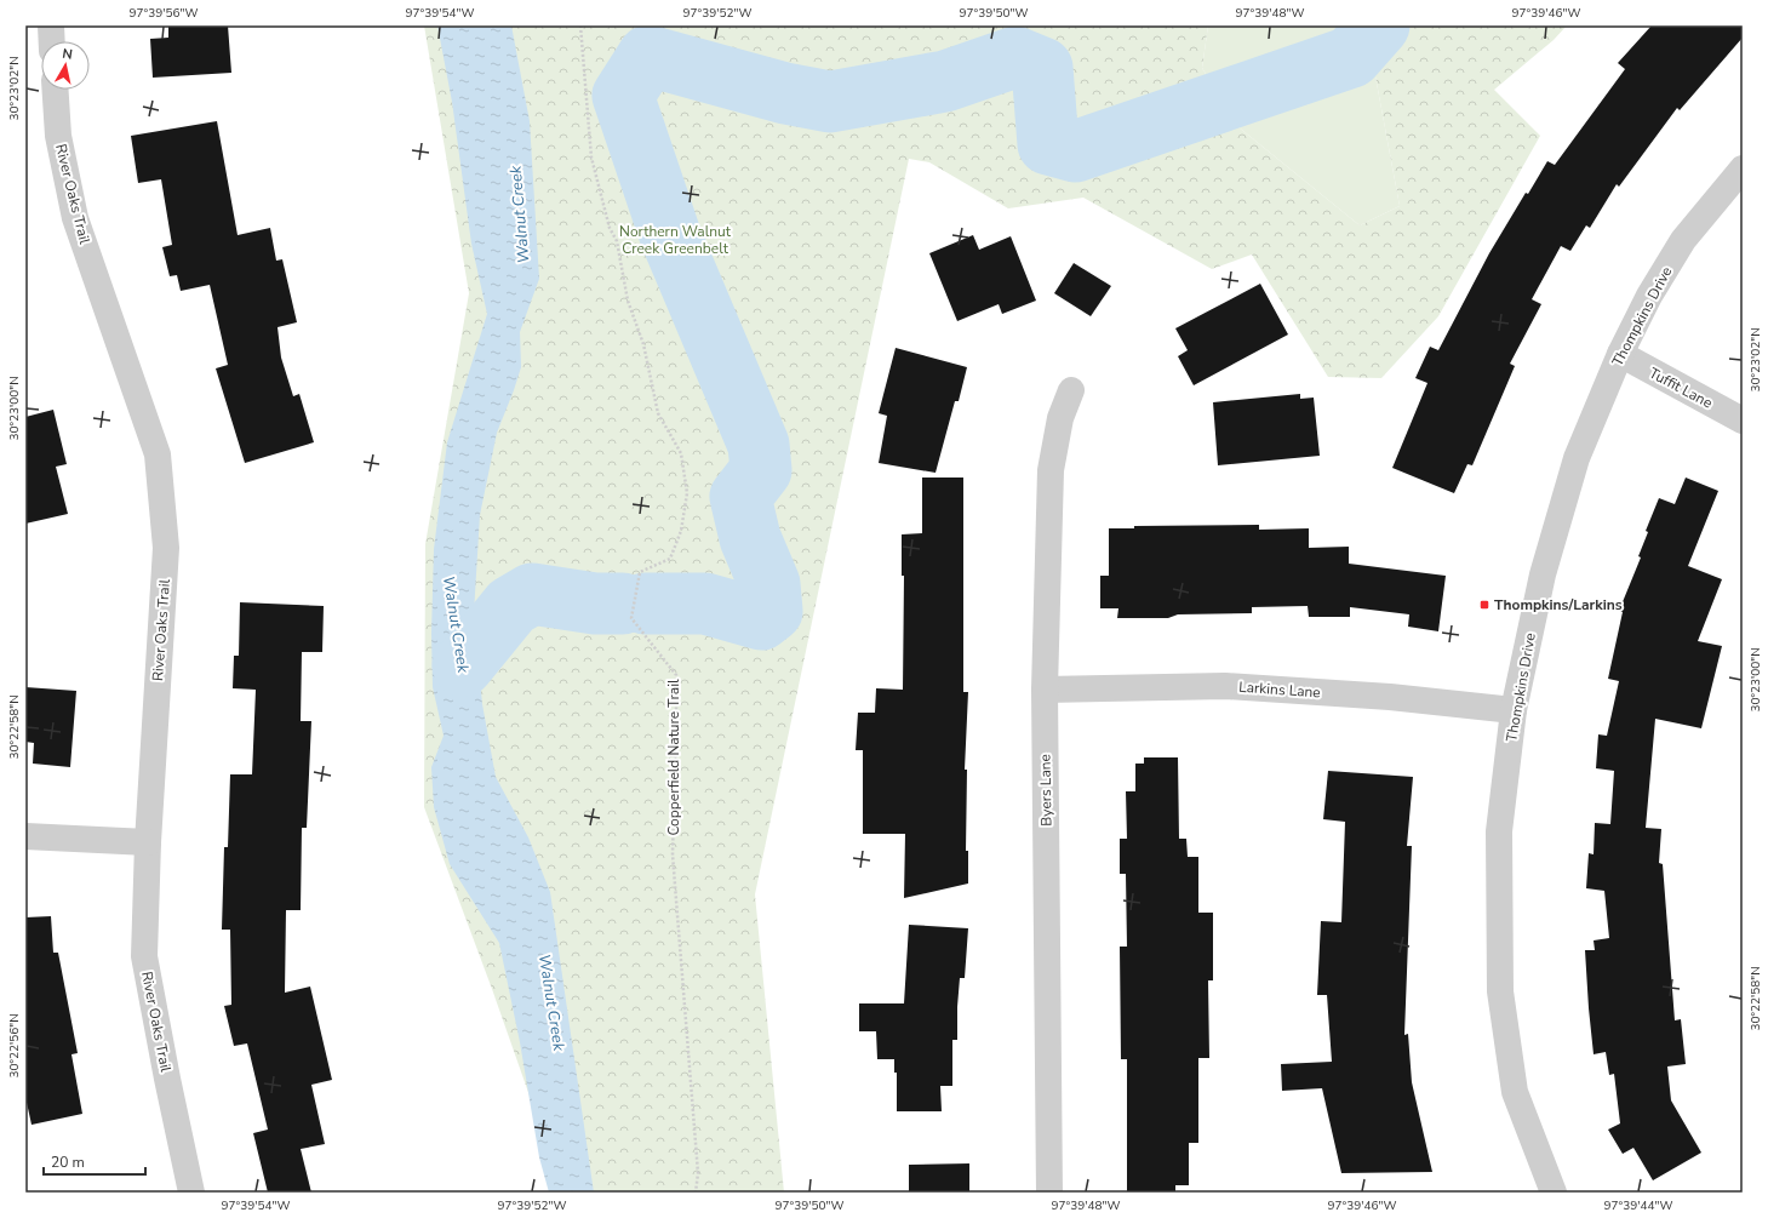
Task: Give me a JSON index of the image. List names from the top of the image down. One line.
{"streets":{"street":["River Oaks Trail","Thompkins Drive","Tuffit Lane","Larkins Lane","Byers Lane"],"path":["Copperfield Nature Trail"]},"crossings":[["Thompkins Drive","Tuffit Lane"],["Thompkins Drive","Larkins Lane"],["Larkins Lane","Byers Lane"]],"water":["Walnut Creek"],"parks":["Northern Walnut Creek Greenbelt"],"places":{"transit":["Thompkins/Larkins"]},"scale_bar":"20 m","north":"top","coordinates":["97°39'56\"W","97°39'54\"W","97°39'52\"W","97°39'50\"W","97°39'48\"W","97°39'46\"W","30°23'02\"N","30°23'00\"N","30°22'58\"N","30°22'56\"N","97°39'44\"W"]}
